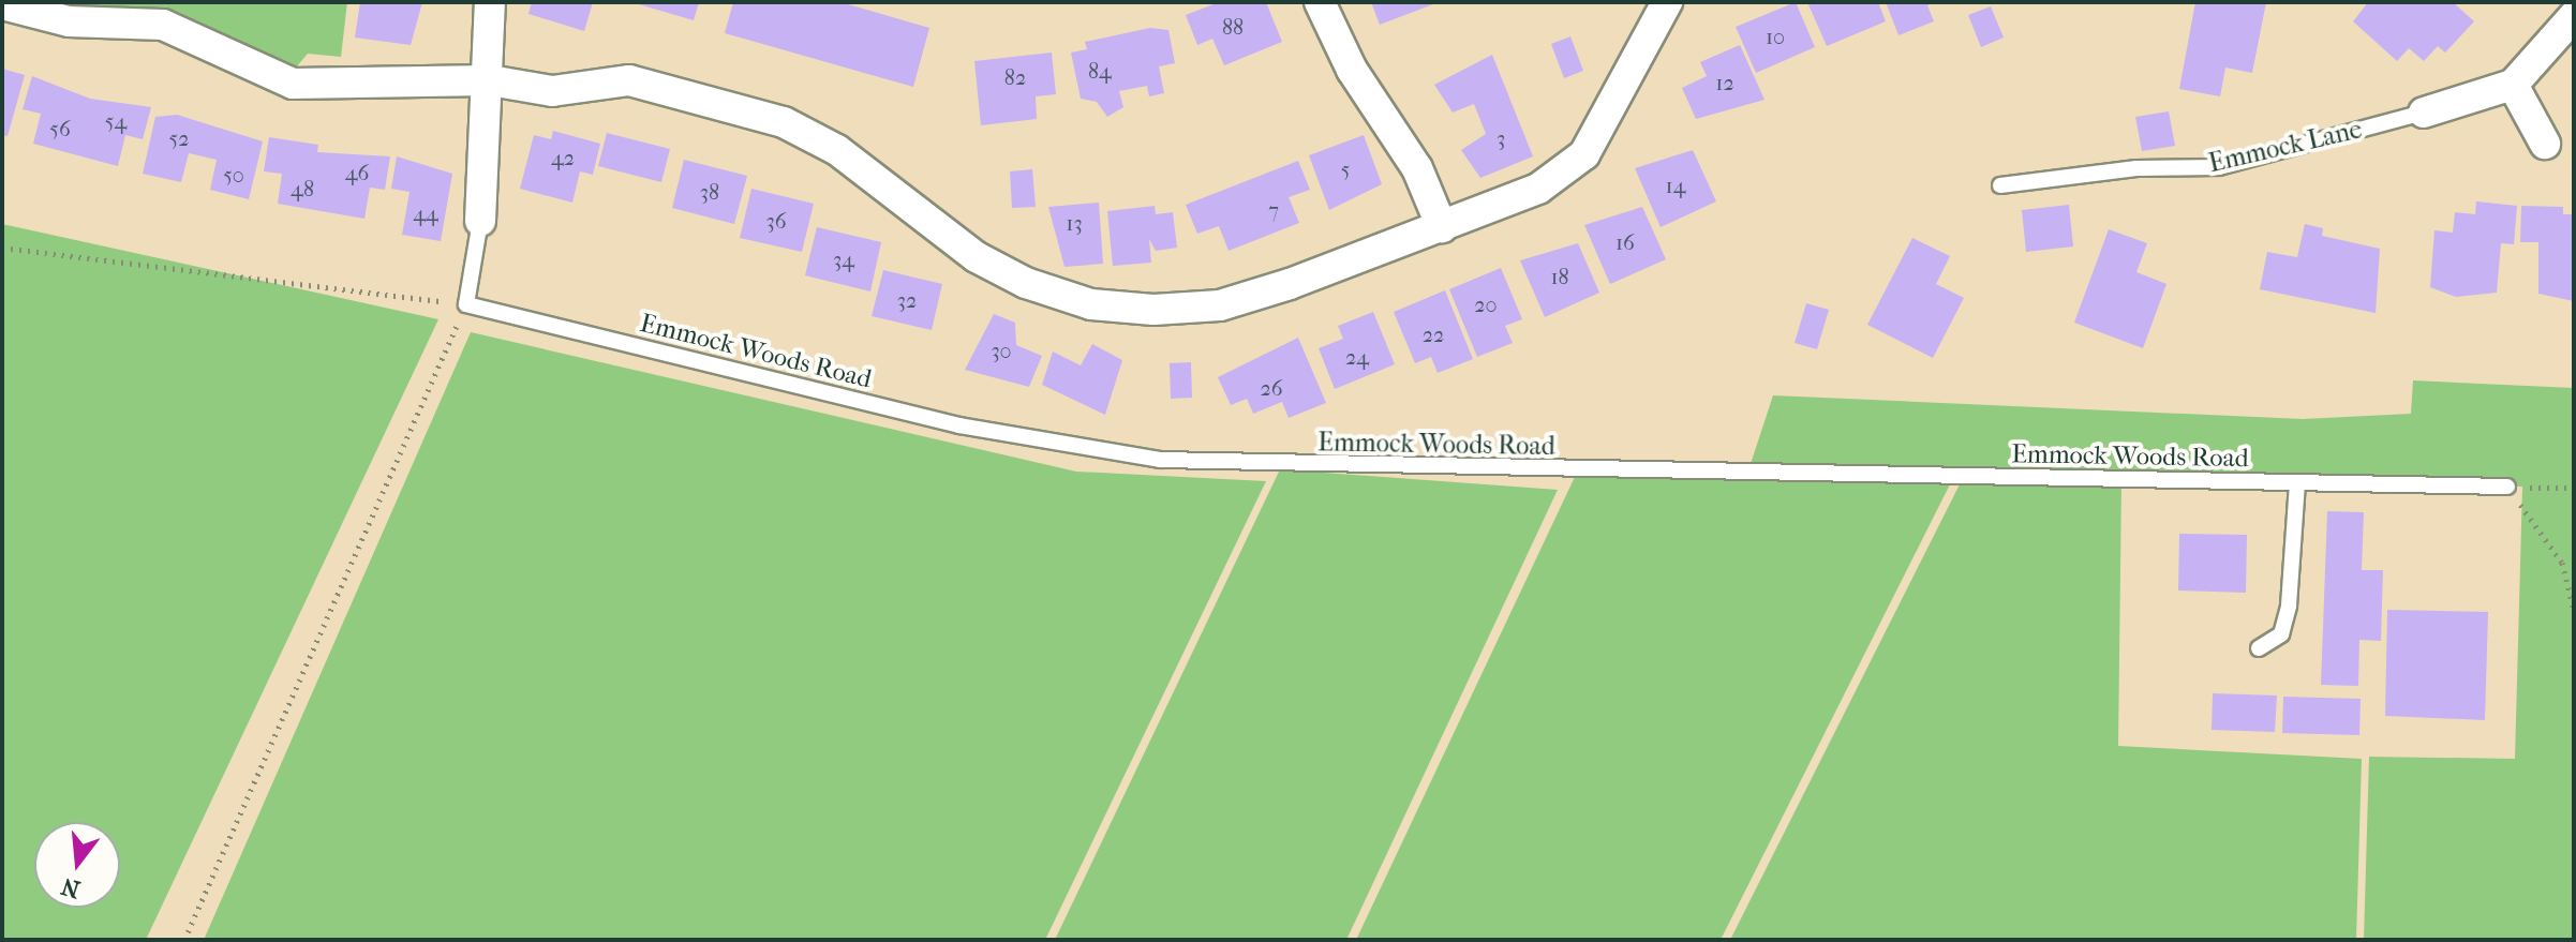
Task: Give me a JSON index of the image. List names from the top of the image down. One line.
{"streets":{"street":["Emmock Lane"],"lane":["Emmock Woods Road"]},"house_numbers":["88","10","84","82","12","54","56","52","3","42","5","46","50","14","48","38","7","44","36","13","16","34","18","32","20","22","30","24","26"],"north":"bottom"}
